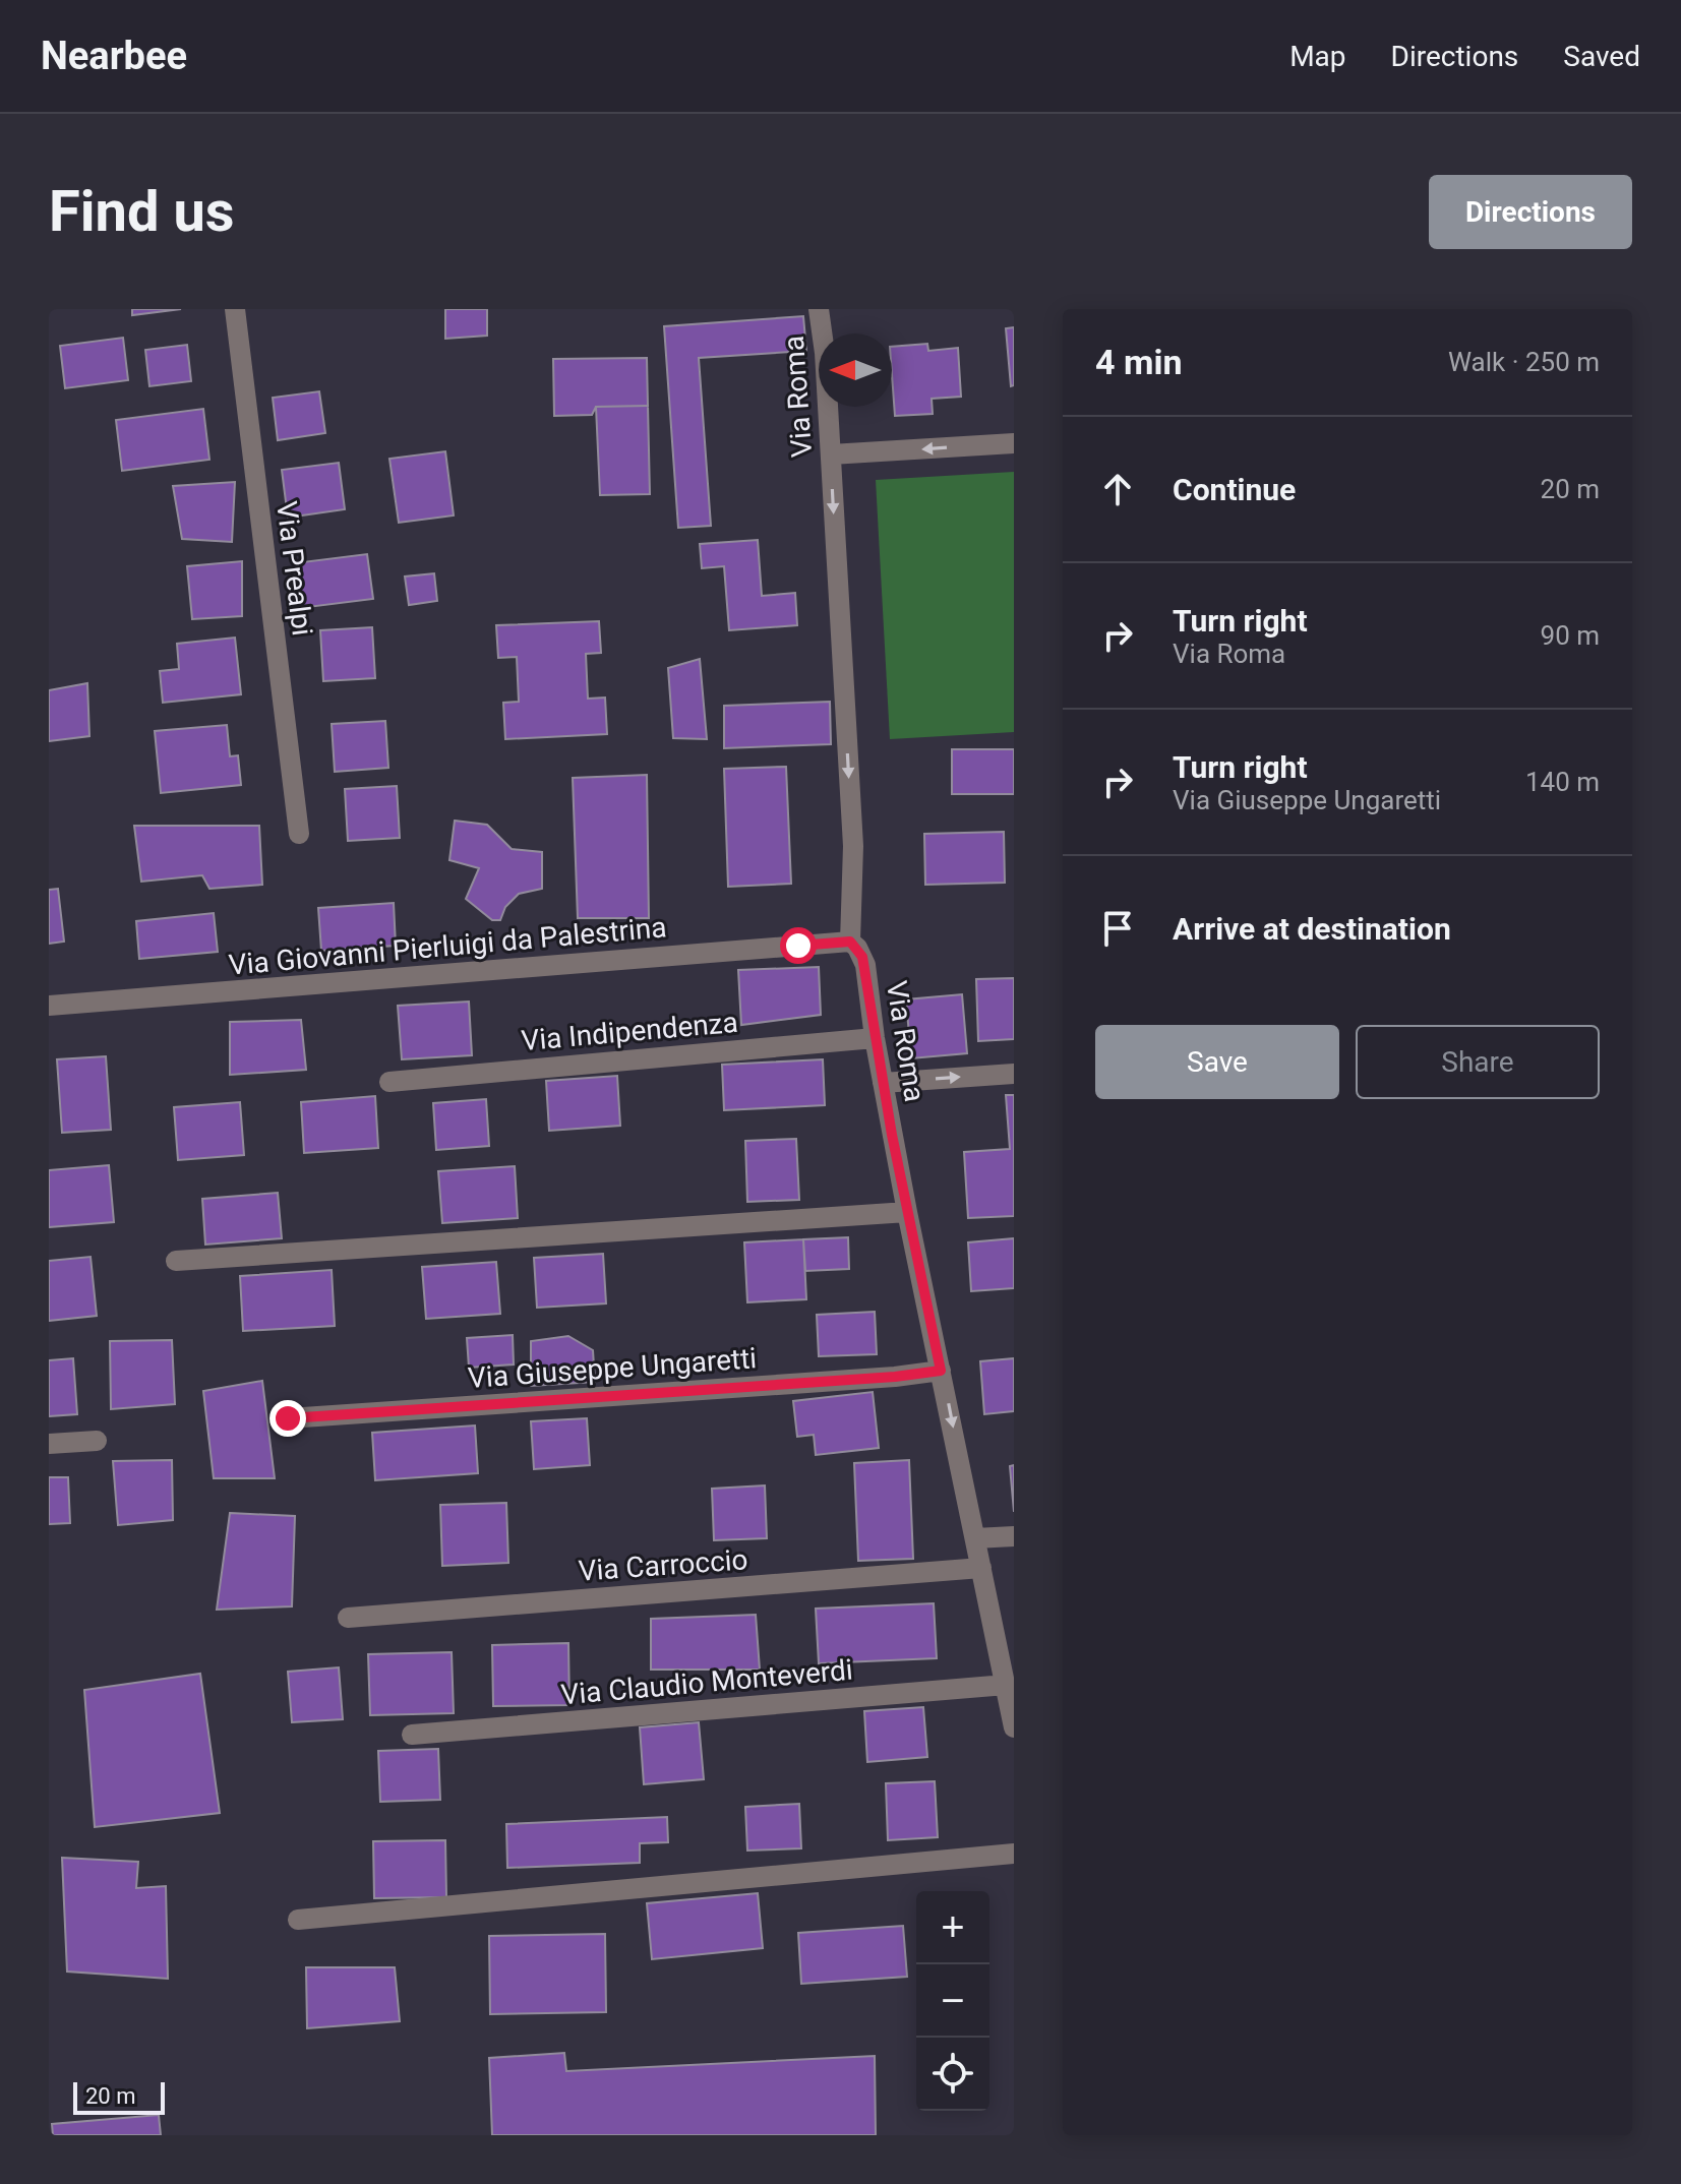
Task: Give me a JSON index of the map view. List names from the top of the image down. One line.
{"streets":{"street":["Via Roma","Via Prealpi","Via Giovanni Pierluigi da Palestrina","Via Indipendenza","Via Giuseppe Ungaretti","Via Carroccio","Via Claudio Monteverdi"]},"crossings":[["Via Roma","Via Giovanni Pierluigi da Palestrina"],["Via Roma","Via Indipendenza"],["Via Roma","Via Giuseppe Ungaretti"],["Via Roma","Via Carroccio"],["Via Roma","Via Claudio Monteverdi"]],"one_way":["Via Roma"],"scale_bar":"20 m","north":"left","page":{"header":"Nearbee","nav":["Map","Directions","Saved"],"buttons":["Directions",["Save","Share"]],"title":"Find us","heading":["4 min","Walk · 250 m"],"list":[["Continue","20 m"],["Turn right","Via Roma","90 m"],["Turn right","Via Giuseppe Ungaretti","140 m"],"Arrive at destination"],"map_buttons":["+","−"],"scale":"20 m"}}
